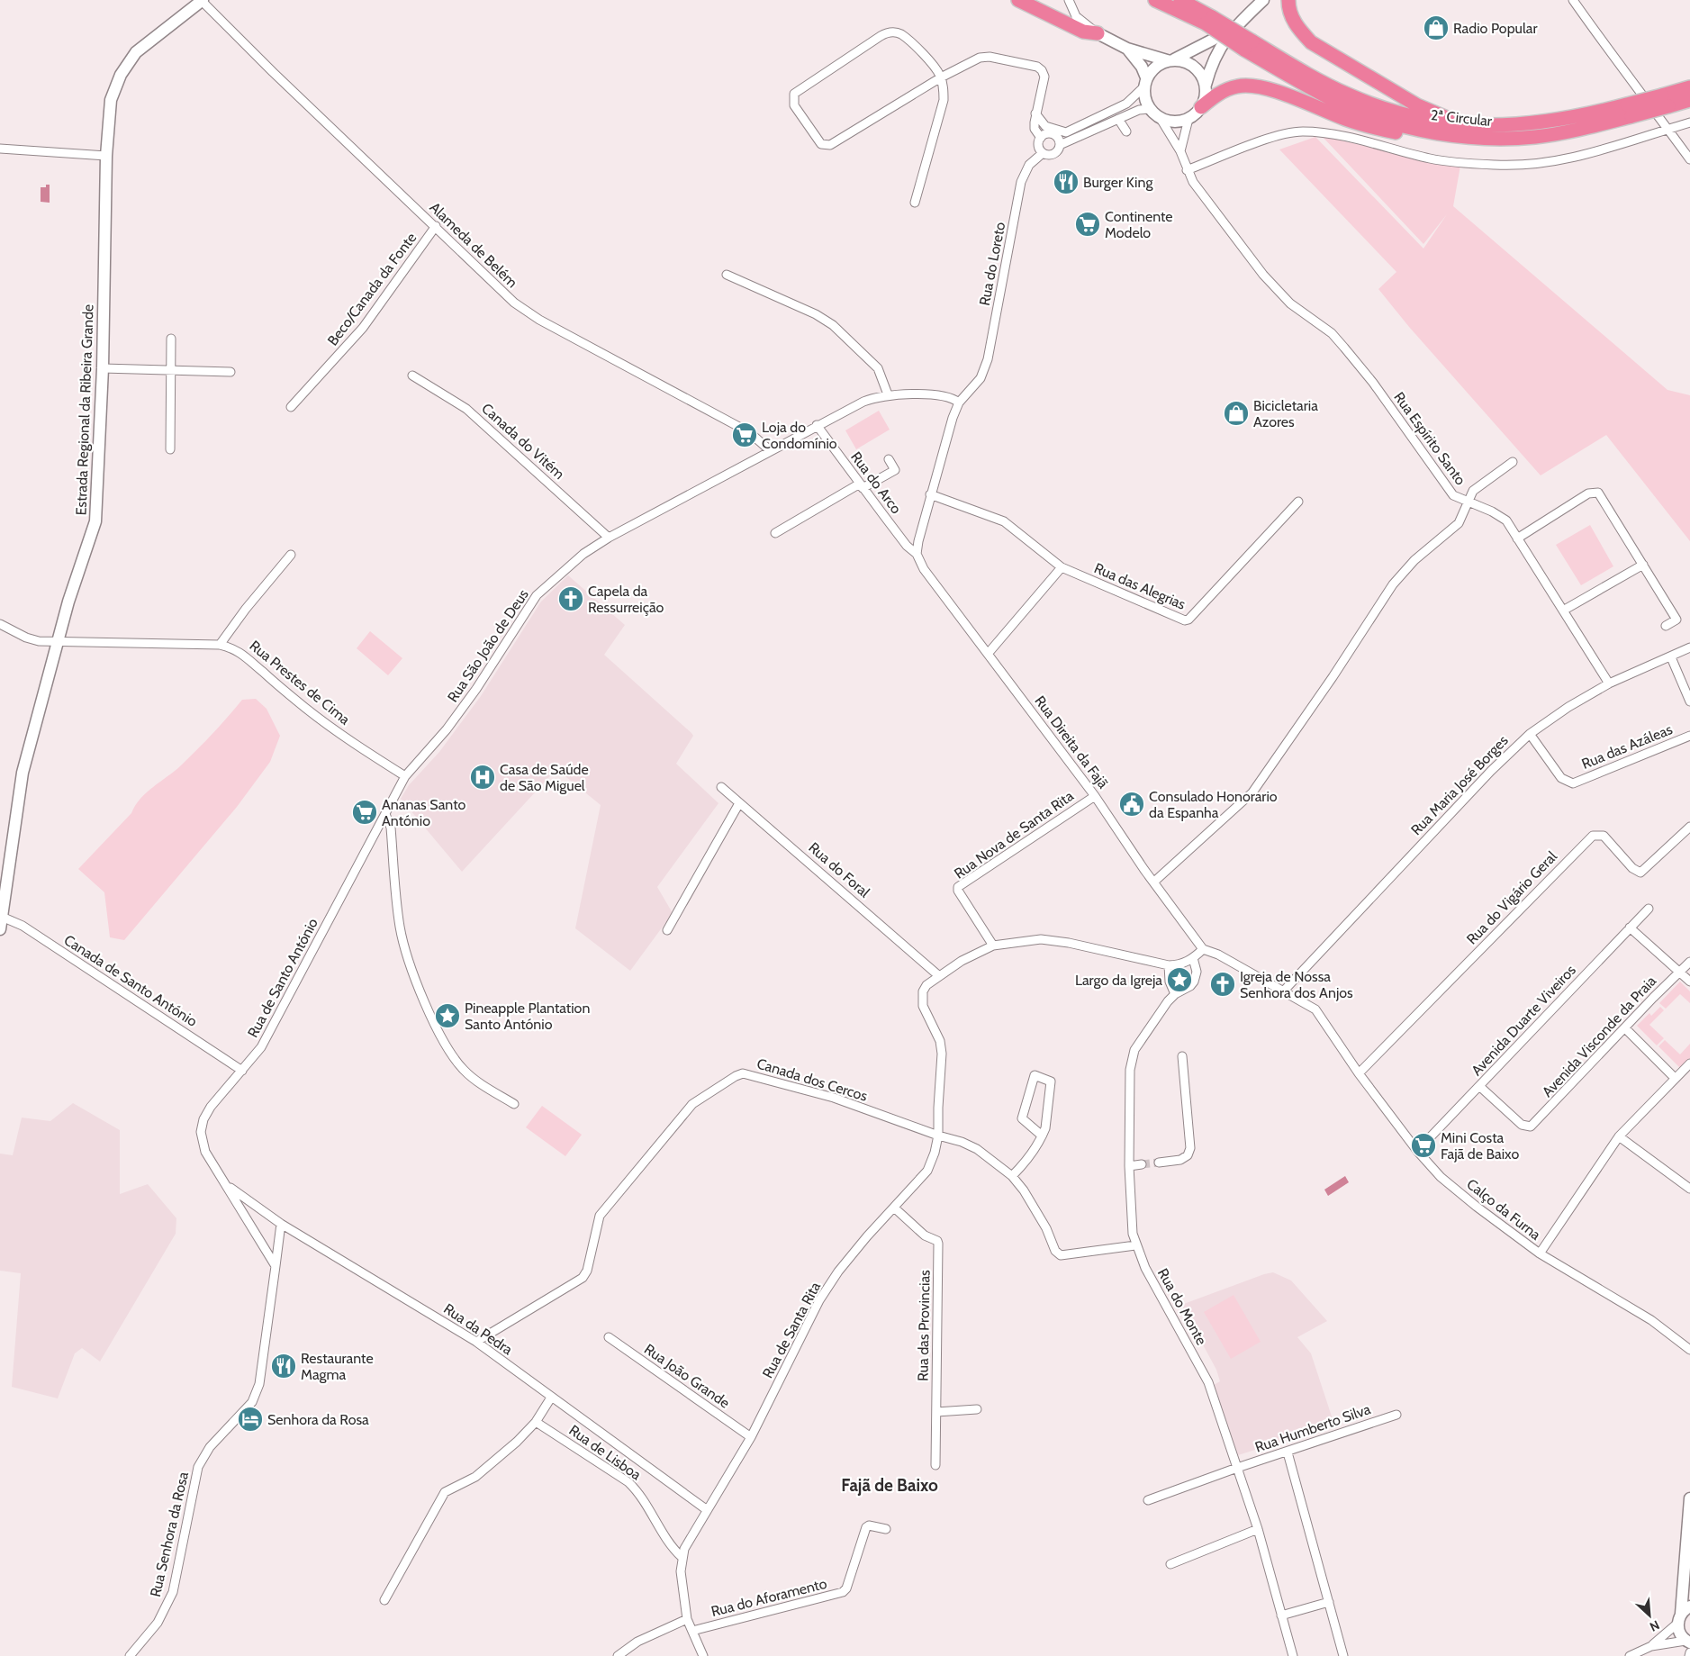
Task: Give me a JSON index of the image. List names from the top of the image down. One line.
{"streets":{"highway":["2ª Circular"],"main road":["Estrada Regional da Ribeira Grande"],"street":["Alameda de Belém","Rua do Loreto","Beco/Canada da Fonte","Rua Espírito Santo","Canada do Vitém","Rua do Arco","Rua das Alegrias","Rua São João de Deus","Rua Prestes de Cima","Rua Direita da Fajã","Rua das Azáleas","Rua Maria José Borges","Rua Nova de Santa Rita","Rua do Foral","Rua do Vigário Geral","Rua de Santo António","Canada de Santo António","Avenida Duarte Viveiros","Avenida Visconde da Praia","Canada dos Cercos","Calço da Furna","Rua do Monte","Rua das Provincias","Rua da Pedra","Rua de Santa Rita","Rua João Grande","Rua Humberto Silva","Rua de Lisboa","Rua Senhora da Rosa","Rua do Aforamento"]},"crossings":[["Alameda de Belém","Beco/Canada da Fonte"],["Alameda de Belém","Estrada Regional da Ribeira Grande"],["Alameda de Belém","Rua São João de Deus"],["Rua do Loreto","Rua São João de Deus"],["Estrada Regional da Ribeira Grande","Rua Prestes de Cima"],["Estrada Regional da Ribeira Grande","Canada de Santo António"],["Rua Espírito Santo","Rua Direita da Fajã"],["Canada do Vitém","Rua São João de Deus"],["Rua do Arco","Rua São João de Deus"],["Rua do Arco","Rua Direita da Fajã"],["Rua São João de Deus","Rua Prestes de Cima"],["Rua São João de Deus","Rua de Santo António"],["Rua Prestes de Cima","Rua de Santo António"],["Rua Direita da Fajã","Rua Nova de Santa Rita"],["Rua Direita da Fajã","Calço da Furna"],["Rua das Azáleas","Rua Maria José Borges"],["Rua Maria José Borges","Calço da Furna"],["Rua do Foral","Rua de Santa Rita"],["Rua do Vigário Geral","Calço da Furna"],["Rua de Santo António","Canada de Santo António"],["Rua de Santo António","Rua da Pedra"],["Rua de Santo António","Rua Senhora da Rosa"],["Avenida Duarte Viveiros","Avenida Visconde da Praia"],["Avenida Duarte Viveiros","Calço da Furna"],["Canada dos Cercos","Rua do Monte"],["Canada dos Cercos","Rua da Pedra"],["Canada dos Cercos","Rua de Santa Rita"],["Rua do Monte","Rua Humberto Silva"],["Rua das Provincias","Rua de Santa Rita"],["Rua da Pedra","Rua de Santa Rita"],["Rua da Pedra","Rua Senhora da Rosa"],["Rua de Santa Rita","Rua João Grande"],["Rua de Santa Rita","Rua de Lisboa"],["Rua de Santa Rita","Rua do Aforamento"]],"districts":["Fajã de Baixo"],"places":{"shop":["Radio Popular","Bicicletaria Azores"],"restaurant":["Burger King","Restaurante Magma"],"supermarket":["Continente Modelo","Loja do Condomínio","Ananas Santo António","Mini Costa Fajã de Baixo"],"church":["Capela da Ressurreição","Igreja de Nossa Senhora dos Anjos"],"hospital":["Casa de Saúde de São Miguel"],"public building":["Consulado Honorario da Espanha"],"place":["Largo da Igreja","Pineapple Plantation Santo António"],"hotel":["Senhora da Rosa"]},"north":"bottom right"}
